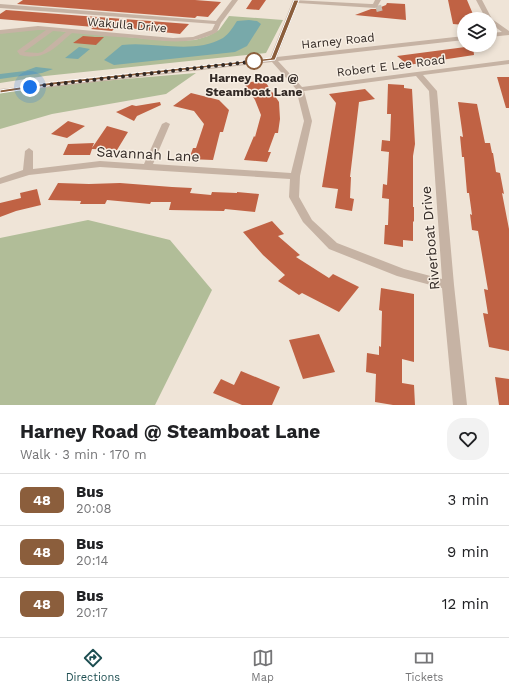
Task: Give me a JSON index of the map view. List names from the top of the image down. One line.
{"streets":{"street":["Wakulla Drive","Harney Road","Robert E Lee Road","Savannah Lane","Riverboat Drive"]},"crossings":[["Robert E Lee Road","Riverboat Drive"]],"places":["Harney Road @ Steamboat Lane"],"lines":["bus line 48"],"page":{"heading":["Harney Road @ Steamboat Lane","Walk · 3 min · 170 m"],"list":[{"mark":"48","name":"Bus","note":"20:08","value":"3 min"},{"mark":"48","name":"Bus","note":"20:14","value":"9 min"},{"mark":"48","name":"Bus","note":"20:17","value":"12 min"}],"tabs":["Directions","Map","Tickets"]}}
